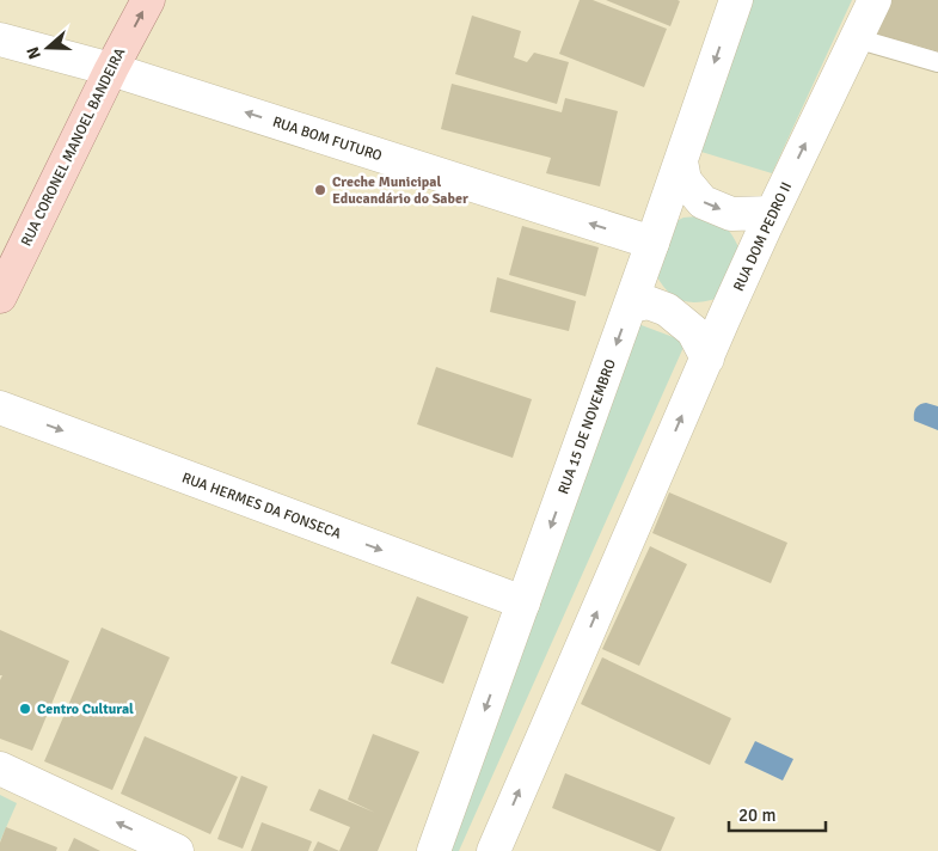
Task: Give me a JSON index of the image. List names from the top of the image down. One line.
{"streets":{"main road":["RUA BOM FUTURO","RUA CORONEL MANOEL BANDEIRA","RUA DOM PEDRO II","RUA 15 DE NOVEMBRO","RUA HERMES DA FONSECA"]},"crossings":[["RUA BOM FUTURO","RUA CORONEL MANOEL BANDEIRA"],["RUA BOM FUTURO","RUA 15 DE NOVEMBRO"],["RUA 15 DE NOVEMBRO","RUA HERMES DA FONSECA"]],"one_way":["RUA BOM FUTURO","RUA DOM PEDRO II","RUA 15 DE NOVEMBRO","RUA HERMES DA FONSECA"],"places":["Creche Municipal Educandário do Saber","Centro Cultural"],"scale_bar":"20 m","north":"left"}
